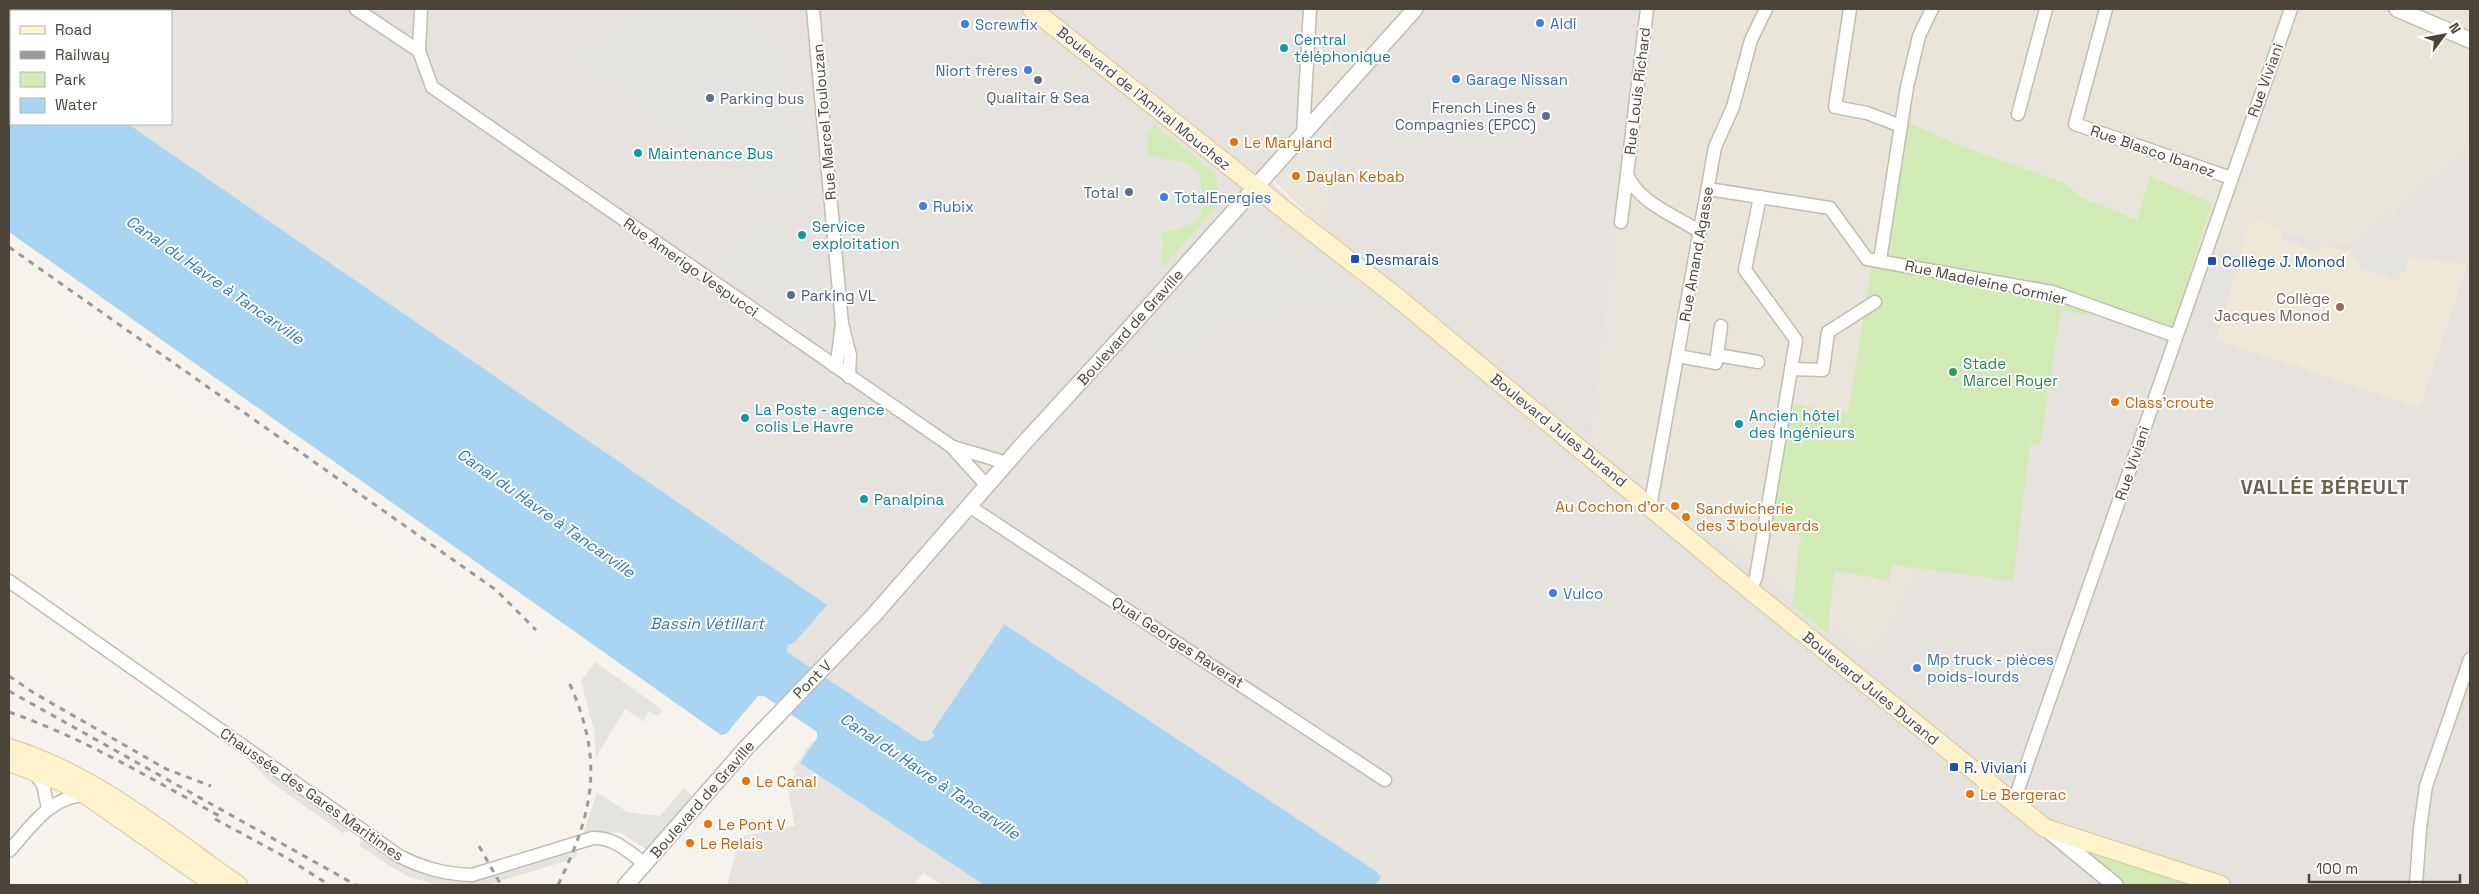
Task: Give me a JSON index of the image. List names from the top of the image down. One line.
{"streets":{"main road":["Boulevard de l'Amiral Mouchez","Boulevard Jules Durand"],"street":["Rue Viviani","Rue Louis Richard","Rue Marcel Toulouzan","Rue Blasco Ibanez","Rue Amand Agasse","Rue Amerigo Vespucci","Rue Madeleine Cormier","Boulevard de Graville","Quai Georges Raverat","Pont V","Chaussée des Gares Maritimes"]},"crossings":[["Rue Viviani","Rue Blasco Ibanez"],["Rue Viviani","Rue Madeleine Cormier"],["Rue Viviani","Boulevard Jules Durand"],["Rue Louis Richard","Rue Amand Agasse"],["Boulevard de l'Amiral Mouchez","Boulevard de Graville"],["Boulevard de l'Amiral Mouchez","Boulevard Jules Durand"],["Rue Marcel Toulouzan","Rue Amerigo Vespucci"],["Rue Amand Agasse","Boulevard Jules Durand"],["Rue Amerigo Vespucci","Boulevard de Graville"],["Boulevard de Graville","Boulevard Jules Durand"],["Boulevard de Graville","Quai Georges Raverat"],["Boulevard de Graville","Pont V"],["Boulevard de Graville","Chaussée des Gares Maritimes"]],"districts":["VALLÉE BÉREULT"],"water":["Canal du Havre à Tancarville","Bassin Vétillart"],"places":{"other":["Aldi","Screwfix","Central téléphonique","Niort frères","Garage Nissan","Qualitair & Sea","Parking bus","French Lines & Compagnies (EPCC)","Le Maryland","Maintenance Bus","Daylan Kebab","Total","TotalEnergies","Rubix","Service exploitation","Parking VL","Collège Jacques Monod","Stade Marcel Royer","Class'croute","La Poste - agence colis Le Havre","Ancien hôtel des Ingénieurs","Panalpina","Au Cochon d'or","Sandwicherie des 3 boulevards","Vulco","Mp truck - pièces poids-lourds","Le Canal","Le Bergerac","Le Pont V","Le Relais"],"transit":["Desmarais","Collège J. Monod","R. Viviani"]},"legend":["Road","Railway","Park","Water"],"scale_bar":"100 m","north":"top right"}
